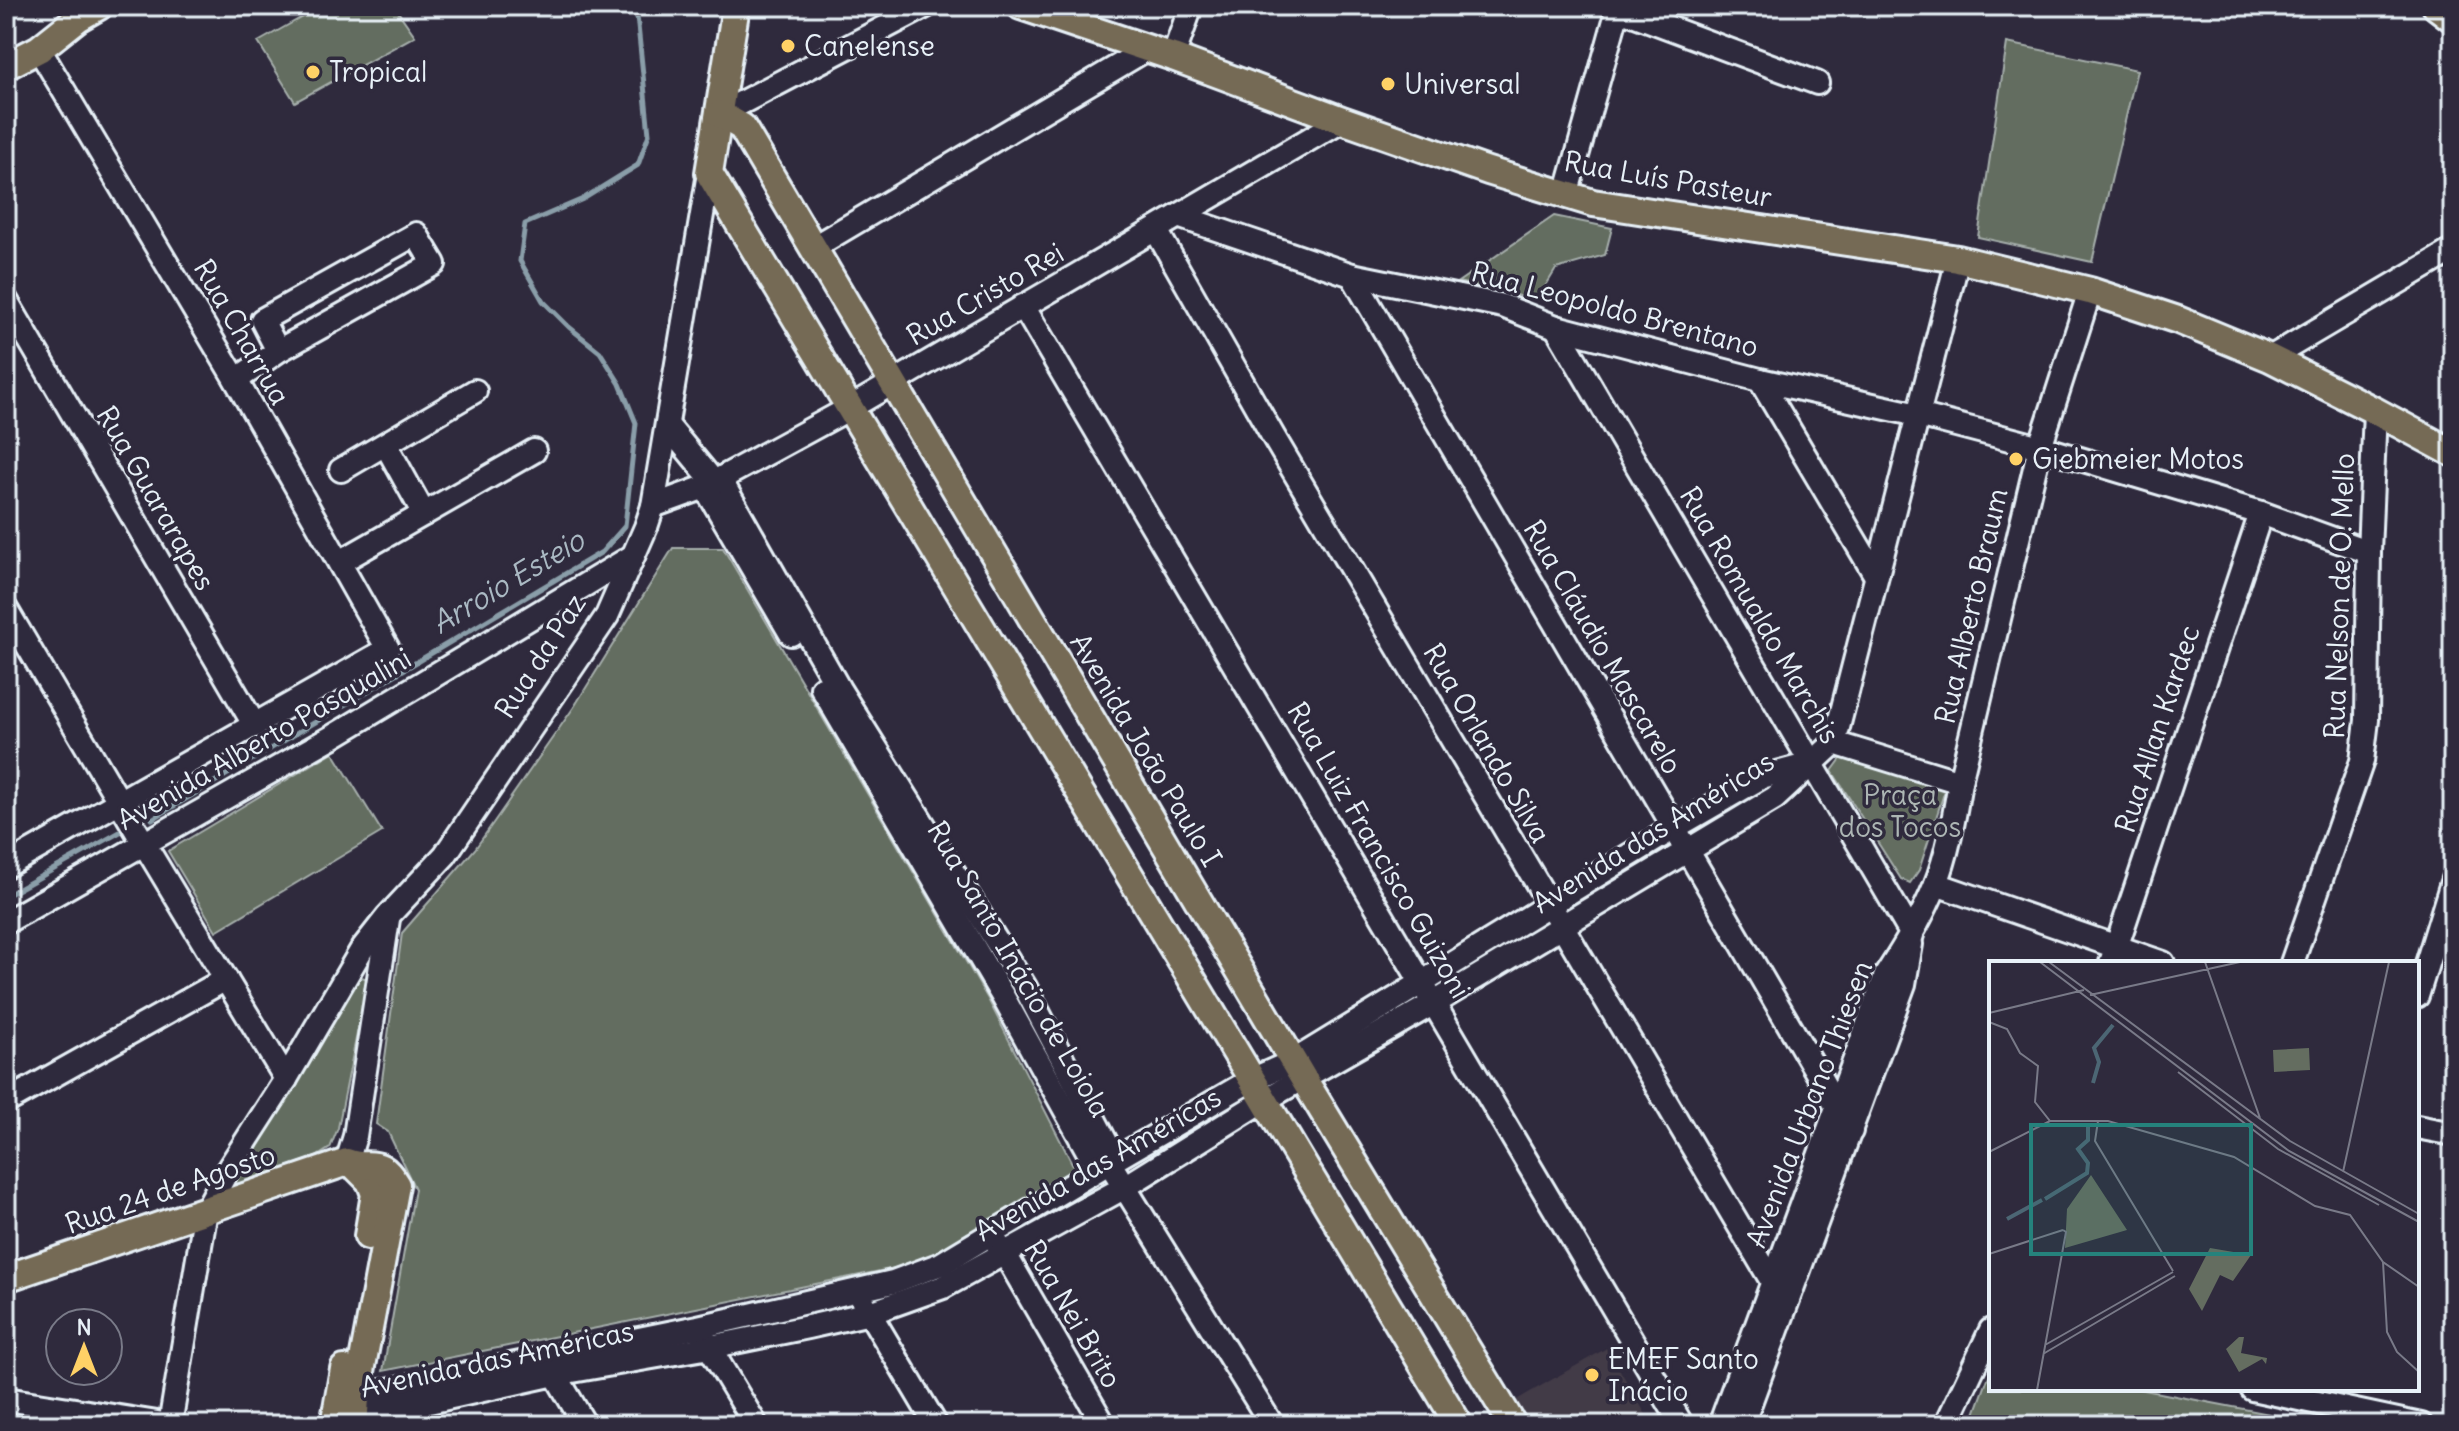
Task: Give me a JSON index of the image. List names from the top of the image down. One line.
{"streets":{"main road":["Rua Luís Pasteur","Rua da Paz","Avenida João Paulo I","Rua 24 de Agosto"],"street":["Rua Cristo Rei","Rua Leopoldo Brentano","Rua Charrua","Rua Guararapes","Rua Nelson de O. Mello","Rua Alberto Braum","Rua Romualdo Marchis","Rua Cláudio Mascarelo","Rua Allan Kardec","Avenida Alberto Pasqualini","Rua Orlando Silva","Avenida das Américas","Rua Luiz Francisco Guizoni","Rua Santo Inácio de Loiola","Avenida Urbano Thiesen","Rua Nei Brito"]},"crossings":[["Rua Luís Pasteur","Rua Cristo Rei"],["Rua Luís Pasteur","Rua Nelson de O. Mello"],["Rua Luís Pasteur","Rua Alberto Braum"],["Rua Cristo Rei","Rua Leopoldo Brentano"],["Rua Cristo Rei","Rua da Paz"],["Rua Cristo Rei","Rua Orlando Silva"],["Rua Cristo Rei","Avenida João Paulo I"],["Rua Cristo Rei","Rua Luiz Francisco Guizoni"],["Rua Cristo Rei","Rua Santo Inácio de Loiola"],["Rua Leopoldo Brentano","Rua Nelson de O. Mello"],["Rua Leopoldo Brentano","Rua Alberto Braum"],["Rua Leopoldo Brentano","Rua Romualdo Marchis"],["Rua Leopoldo Brentano","Rua Cláudio Mascarelo"],["Rua Leopoldo Brentano","Rua Allan Kardec"],["Rua Charrua","Avenida Alberto Pasqualini"],["Rua Guararapes","Avenida Alberto Pasqualini"],["Rua Alberto Braum","Rua Romualdo Marchis"],["Rua Alberto Braum","Avenida Urbano Thiesen"],["Rua Romualdo Marchis","Avenida das Américas"],["Rua Romualdo Marchis","Avenida Urbano Thiesen"],["Rua Cláudio Mascarelo","Avenida das Américas"],["Rua Cláudio Mascarelo","Avenida Urbano Thiesen"],["Rua da Paz","Avenida Alberto Pasqualini"],["Rua da Paz","Avenida João Paulo I"],["Rua da Paz","Rua Santo Inácio de Loiola"],["Rua da Paz","Rua 24 de Agosto"],["Rua Orlando Silva","Avenida das Américas"],["Rua Orlando Silva","Avenida Urbano Thiesen"],["Avenida João Paulo I","Avenida das Américas"],["Avenida das Américas","Rua Luiz Francisco Guizoni"],["Avenida das Américas","Rua Santo Inácio de Loiola"],["Avenida das Américas","Rua Nei Brito"]],"water":["Arroio Esteio"],"parks":["Praça dos Tocos"],"places":["Canelense","Tropical","Universal","Giebmeier Motos","EMEF Santo Inácio"],"north":"top"}
